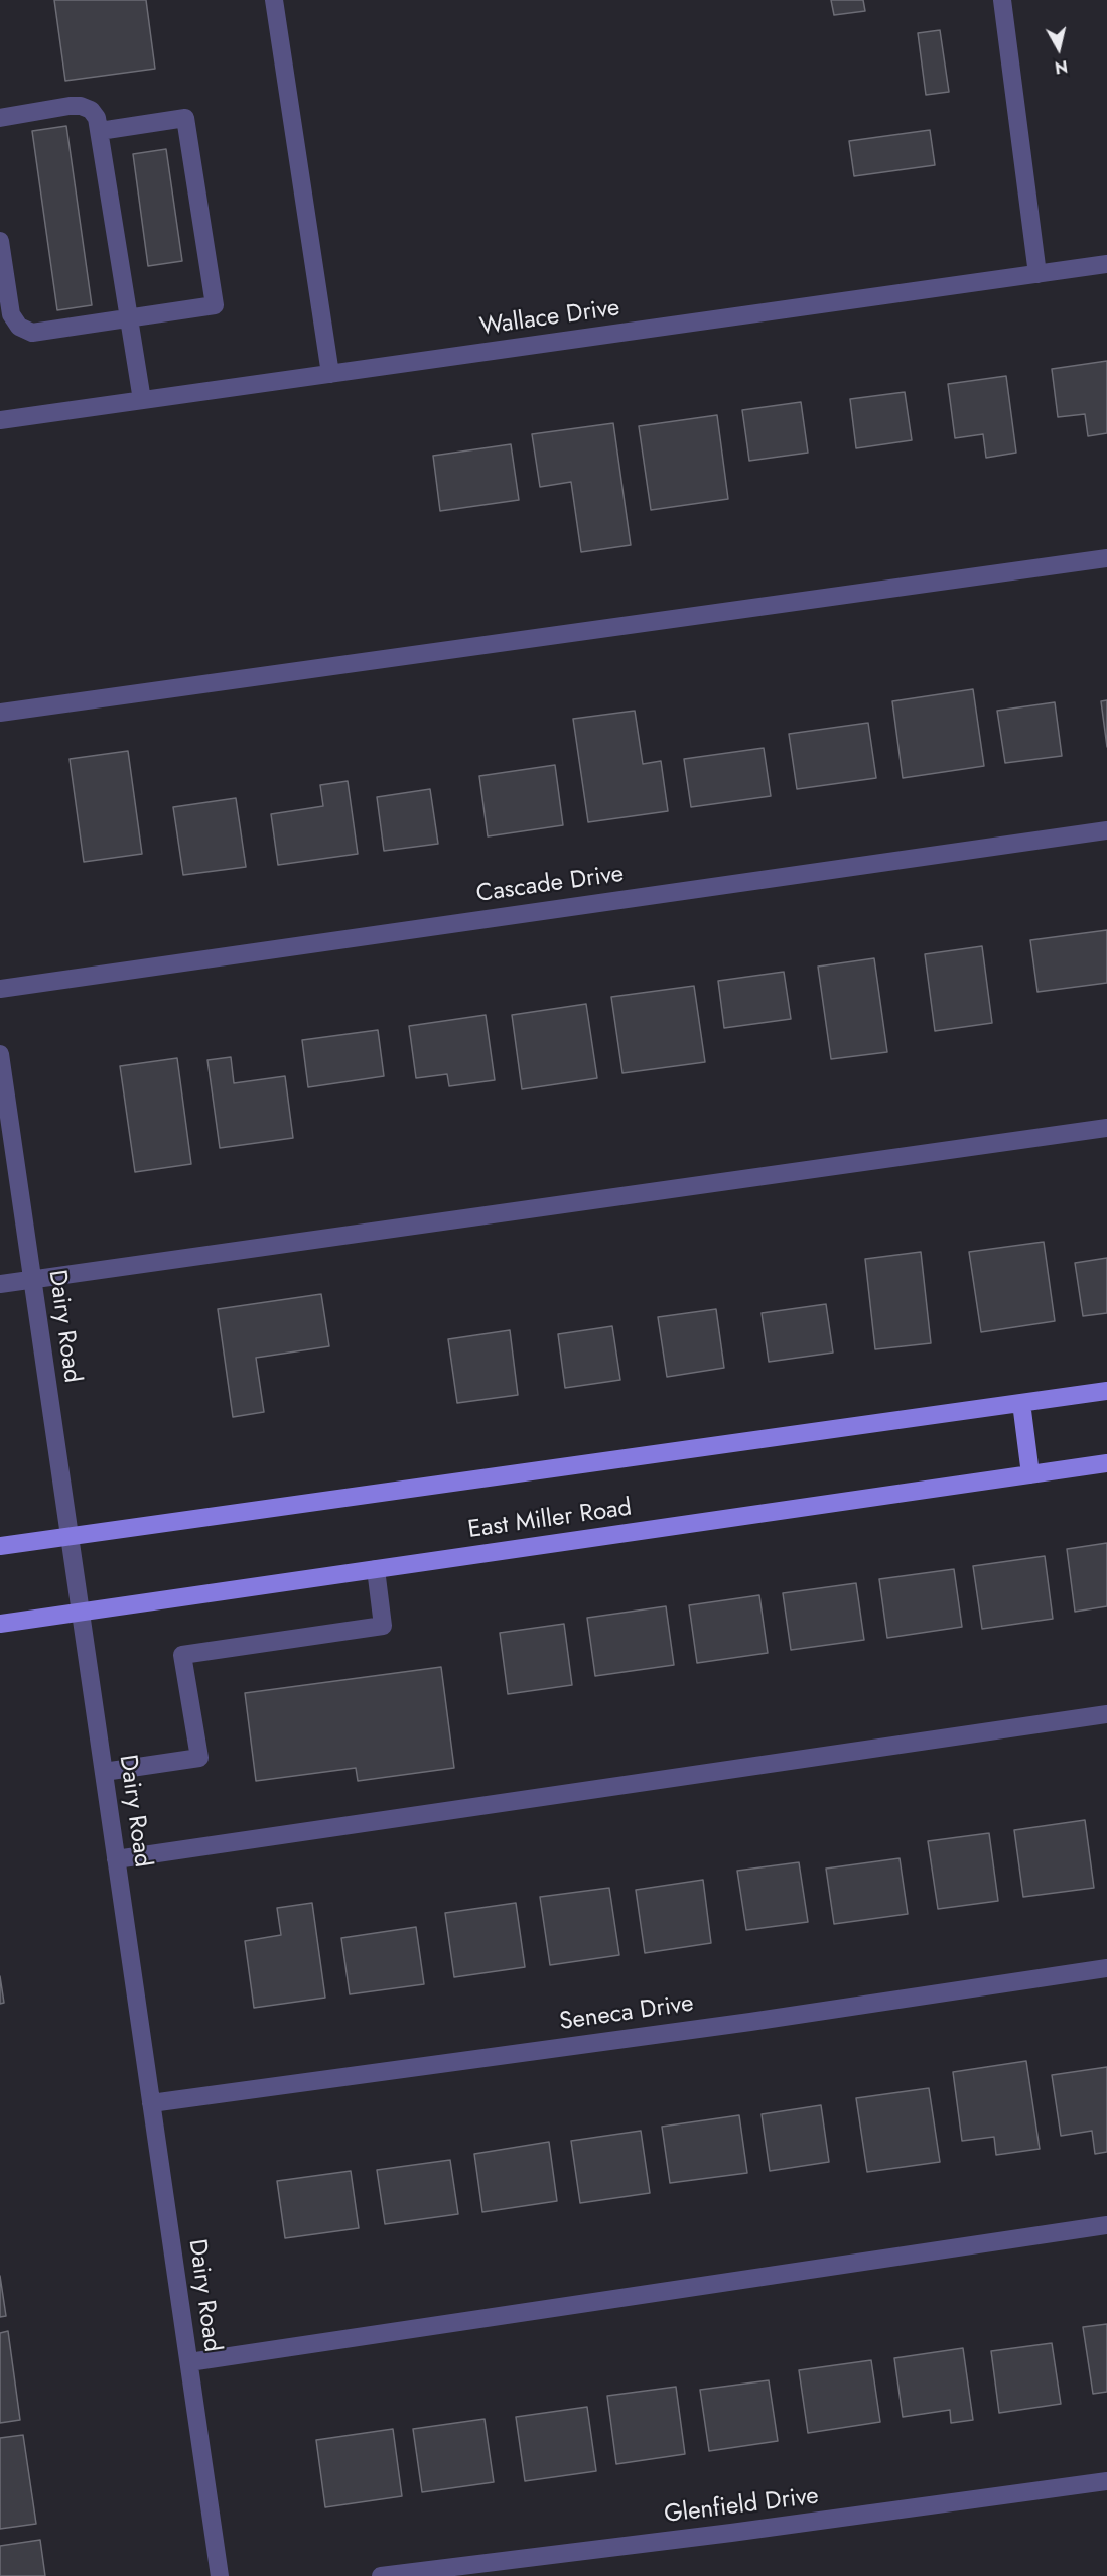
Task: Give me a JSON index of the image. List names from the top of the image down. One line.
{"streets":{"main road":["East Miller Road"],"street":["Wallace Drive","Cascade Drive","Dairy Road","Seneca Drive","Glenfield Drive"]},"crossings":[["Dairy Road","East Miller Road"],["Dairy Road","Seneca Drive"]],"north":"bottom"}
